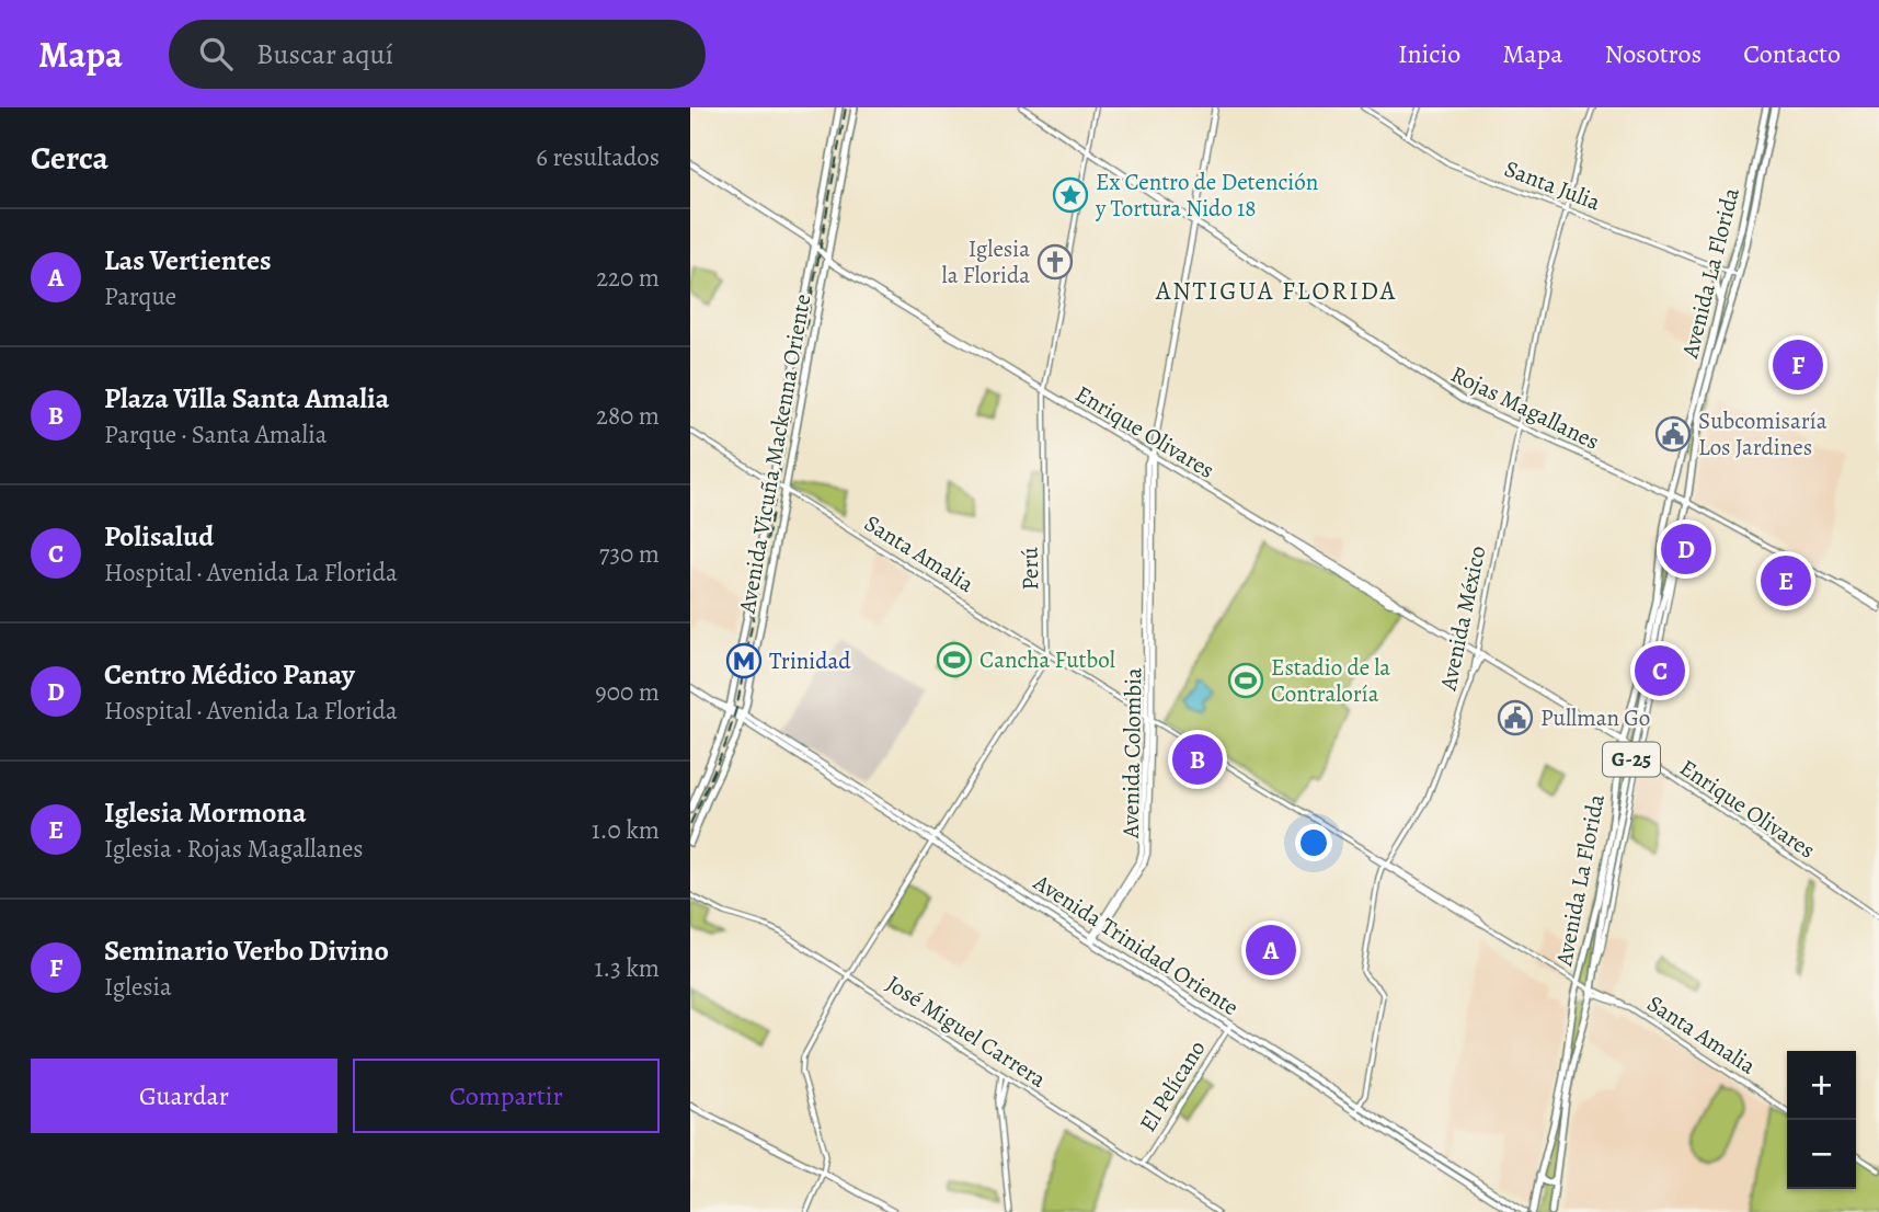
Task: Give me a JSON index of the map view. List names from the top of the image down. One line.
{"streets":{"main road":["Avenida La Florida","Rojas Magallanes","Enrique Olivares","Avenida Vicuña Mackenna Oriente","Avenida Colombia","G-25","Avenida Trinidad Oriente"],"street":["Santa Julia","Santa Amalia","Perú","Avenida México","José Miguel Carrera","El Pelícano"]},"crossings":[["Santa Julia","Avenida La Florida"],["Santa Julia","Avenida México"],["Avenida La Florida","Rojas Magallanes"],["Avenida La Florida","Enrique Olivares"],["Avenida La Florida","Santa Amalia"],["Rojas Magallanes","Perú"],["Rojas Magallanes","Avenida México"],["Rojas Magallanes","Avenida Colombia"],["Enrique Olivares","Avenida Vicuña Mackenna Oriente"],["Enrique Olivares","Perú"],["Enrique Olivares","Avenida México"],["Enrique Olivares","Avenida Colombia"],["Avenida Vicuña Mackenna Oriente","Santa Amalia"],["Avenida Vicuña Mackenna Oriente","Avenida Trinidad Oriente"],["Santa Amalia","Perú"],["Santa Amalia","Avenida México"],["Santa Amalia","Avenida Colombia"],["Avenida México","Avenida Trinidad Oriente"],["Avenida Colombia","Avenida Trinidad Oriente"],["Avenida Trinidad Oriente","El Pelícano"],["José Miguel Carrera","El Pelícano"]],"districts":["ANTIGUA FLORIDA"],"places":{"place":["Ex Centro de Detención y Tortura Nido 18"],"church":["Iglesia la Florida"],"public building":["Subcomisaría Los Jardines","Pullman Go"],"sports":["Cancha Futbol","Estadio de la Contraloría"],"metro station":["Trinidad"]},"page":{"header":"Mapa","search":"Buscar aquí","nav":["Inicio","Mapa","Nosotros","Contacto"],"heading":["Cerca","6 resultados"],"list":[{"mark":"A","name":"Las Vertientes","note":"Parque","value":"220 m"},{"mark":"B","name":"Plaza Villa Santa Amalia","note":"Parque · Santa Amalia","value":"280 m"},{"mark":"C","name":"Polisalud","note":"Hospital · Avenida La Florida","value":"730 m"},{"mark":"D","name":"Centro Médico Panay","note":"Hospital · Avenida La Florida","value":"900 m"},{"mark":"E","name":"Iglesia Mormona","note":"Iglesia · Rojas Magallanes","value":"1.0 km"},{"mark":"F","name":"Seminario Verbo Divino","note":"Iglesia","value":"1.3 km"}],"pins":["F","D","E","C","B","A"],"buttons":["Guardar","Compartir"],"map_buttons":["+","−"]}}
